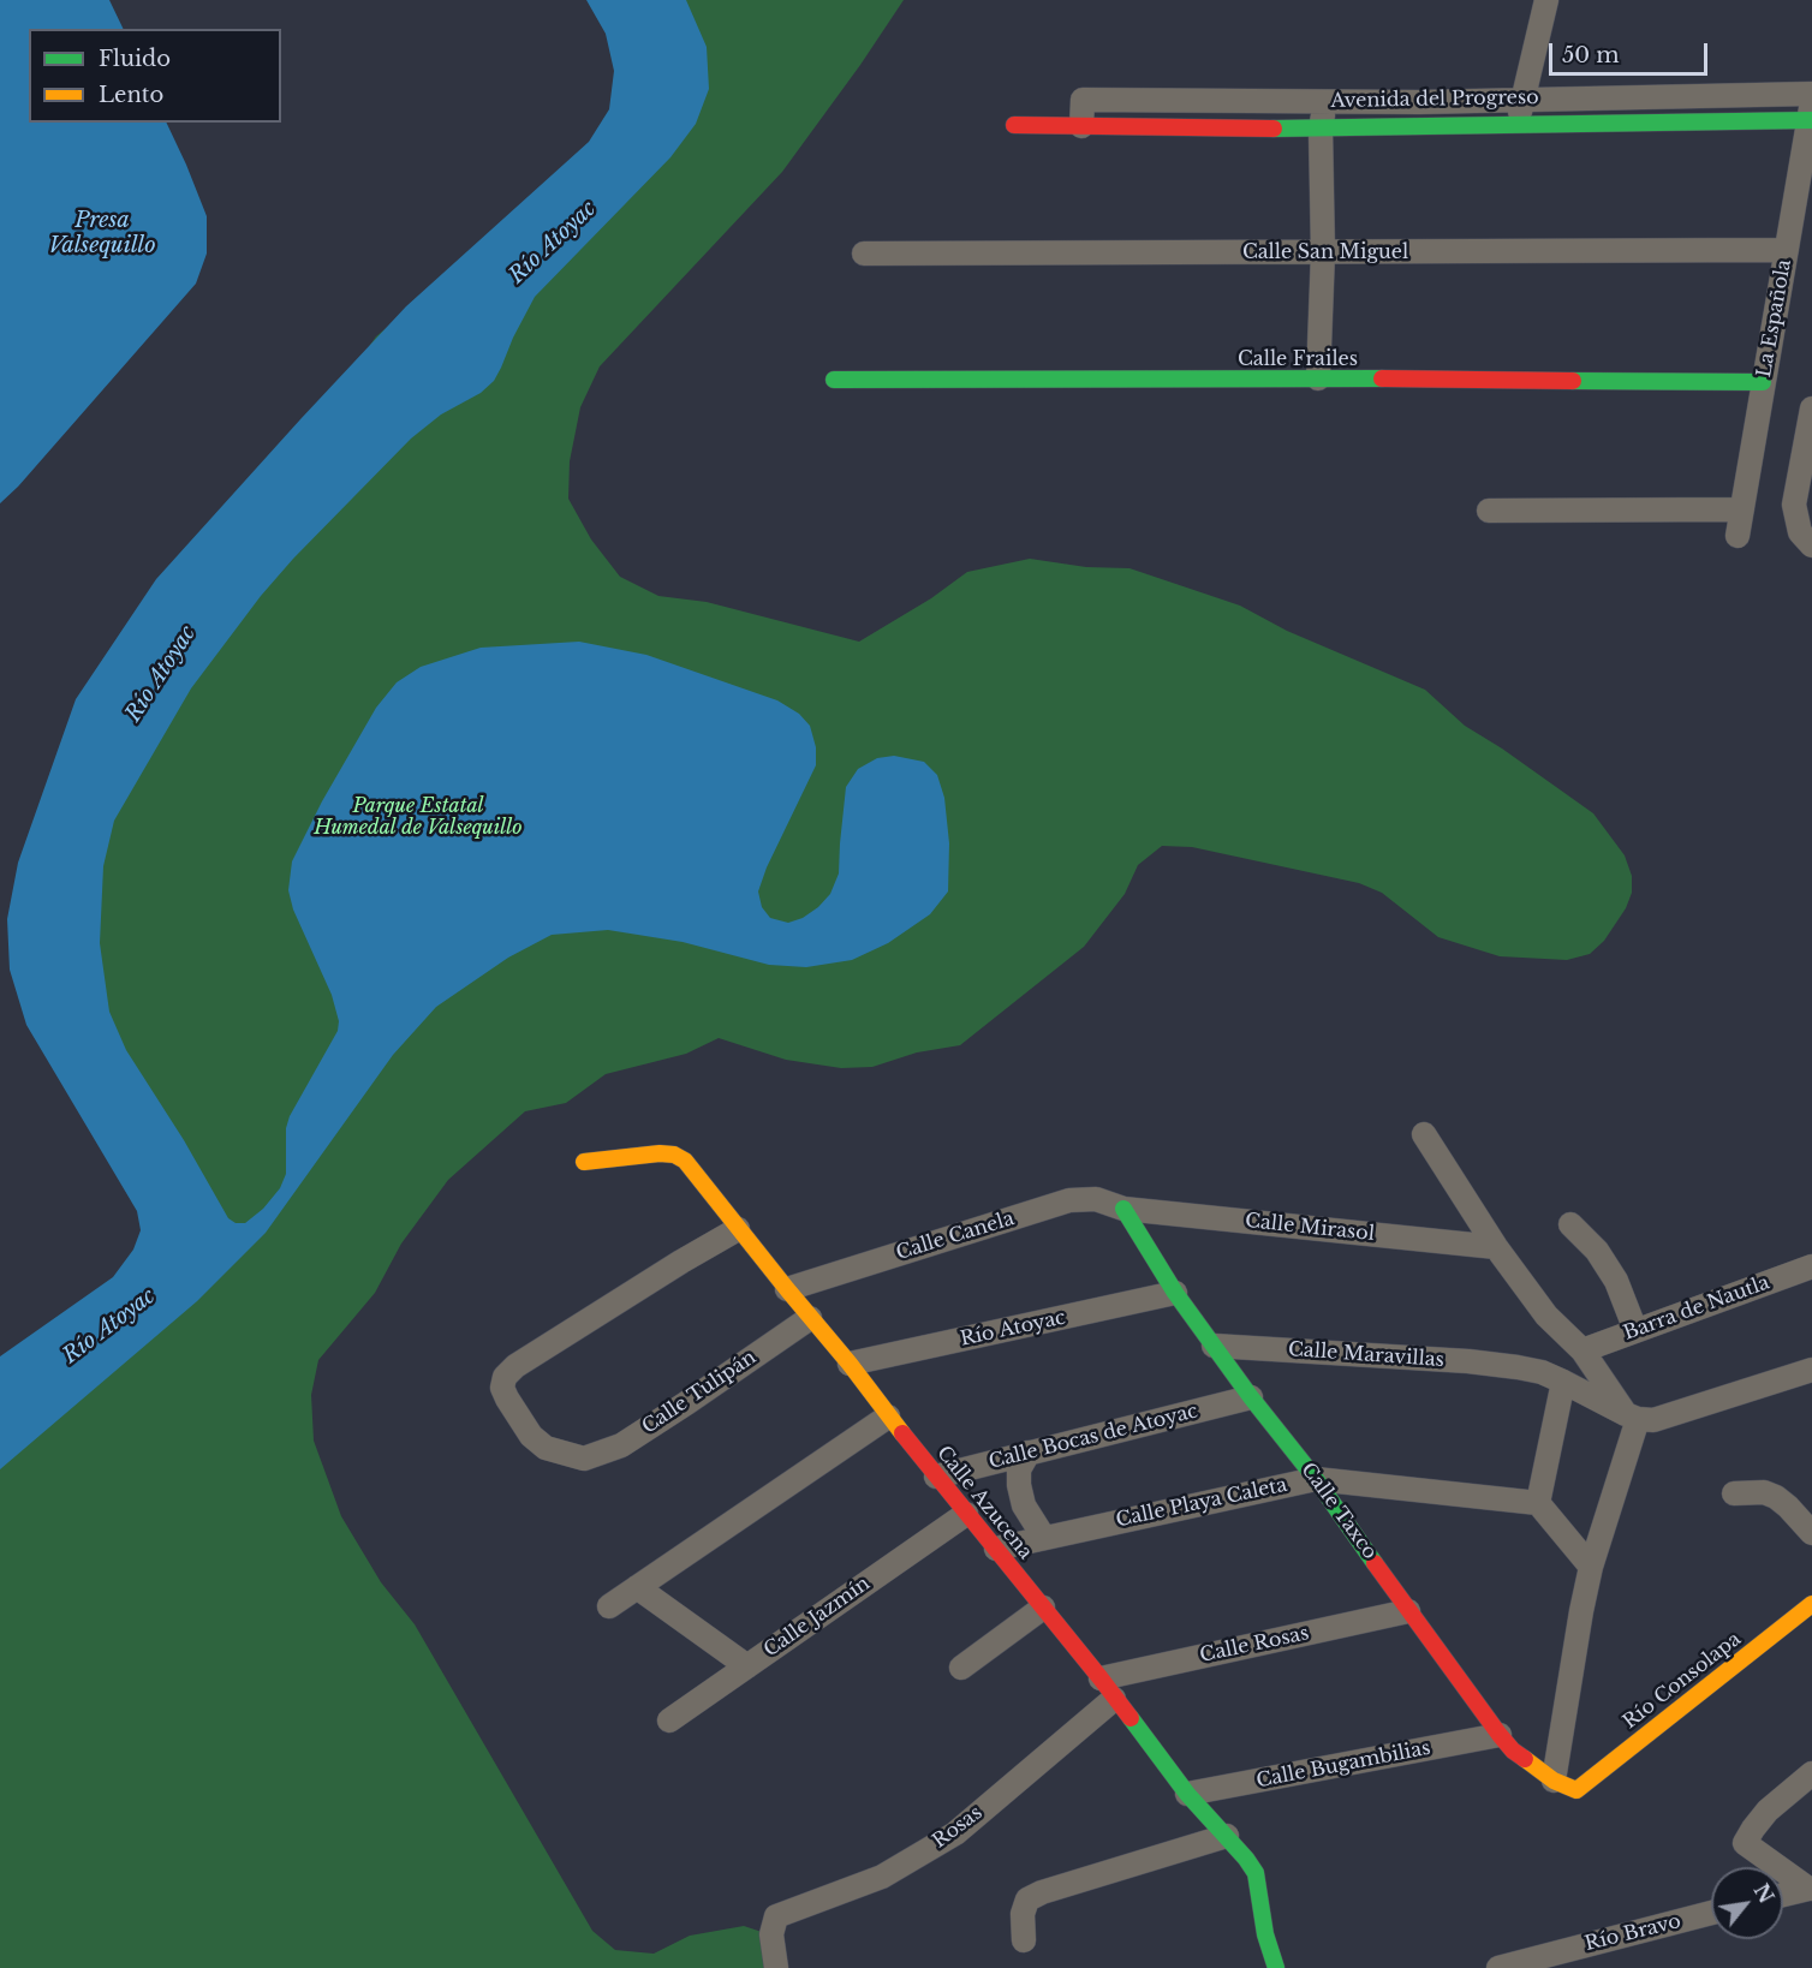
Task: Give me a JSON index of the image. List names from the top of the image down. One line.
{"streets":{"street":["Avenida del Progreso","Calle San Miguel","La Española","Calle Frailes","Calle Mirasol","Calle Canela","Barra de Nautla","Río Atoyac","Calle Maravillas","Calle Tulipán","Calle Bocas de Atoyac","Calle Azucena","Calle Playa Caleta","Calle Taxco","Calle Jazmín","Calle Rosas","Río Consolapa","Calle Bugambilias","Rosas","Río Bravo"]},"crossings":[["Avenida del Progreso","La Española"],["Calle San Miguel","La Española"],["La Española","Calle Frailes"],["Calle Mirasol","Calle Canela"],["Calle Mirasol","Calle Taxco"],["Calle Canela","Calle Azucena"],["Calle Canela","Calle Taxco"],["Río Atoyac","Calle Azucena"],["Río Atoyac","Calle Taxco"],["Calle Maravillas","Calle Taxco"],["Calle Tulipán","Calle Azucena"],["Calle Bocas de Atoyac","Calle Azucena"],["Calle Bocas de Atoyac","Calle Taxco"],["Calle Azucena","Calle Playa Caleta"],["Calle Azucena","Calle Jazmín"],["Calle Azucena","Calle Rosas"],["Calle Azucena","Calle Bugambilias"],["Calle Azucena","Rosas"],["Calle Playa Caleta","Calle Taxco"],["Calle Taxco","Calle Rosas"],["Calle Taxco","Río Consolapa"],["Calle Taxco","Calle Bugambilias"]],"water":["Presa Valsequillo","Río Atoyac"],"parks":["Parque Estatal Humedal de Valsequillo"],"legend":["Fluido","Lento"],"scale_bar":"50 m","north":"top right"}
